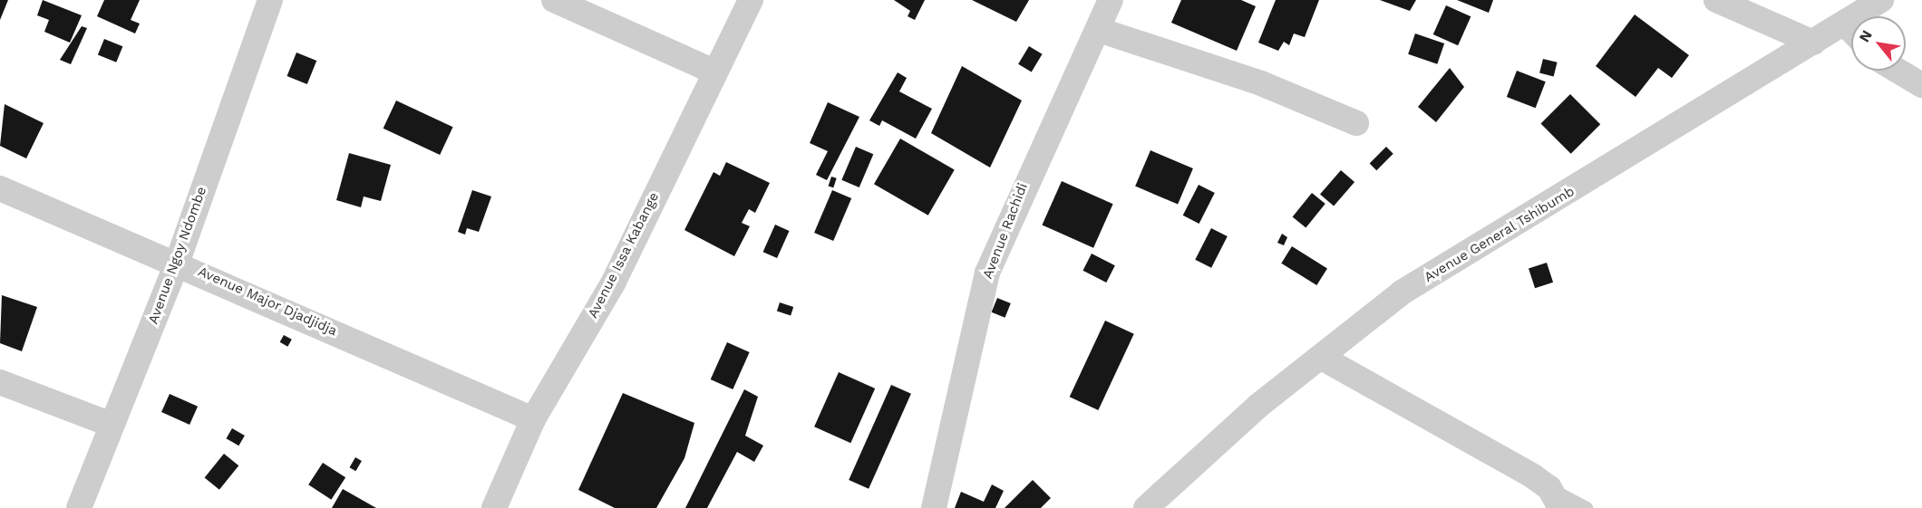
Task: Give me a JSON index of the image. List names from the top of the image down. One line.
{"streets":{"street":["Avenue Rachidi","Avenue General Tshibumb","Avenue Ngoy Ndombe","Avenue Issa Kabange","Avenue Major Djadjidja"]},"crossings":[["Avenue Ngoy Ndombe","Avenue Major Djadjidja"],["Avenue Issa Kabange","Avenue Major Djadjidja"]],"north":"top left"}
